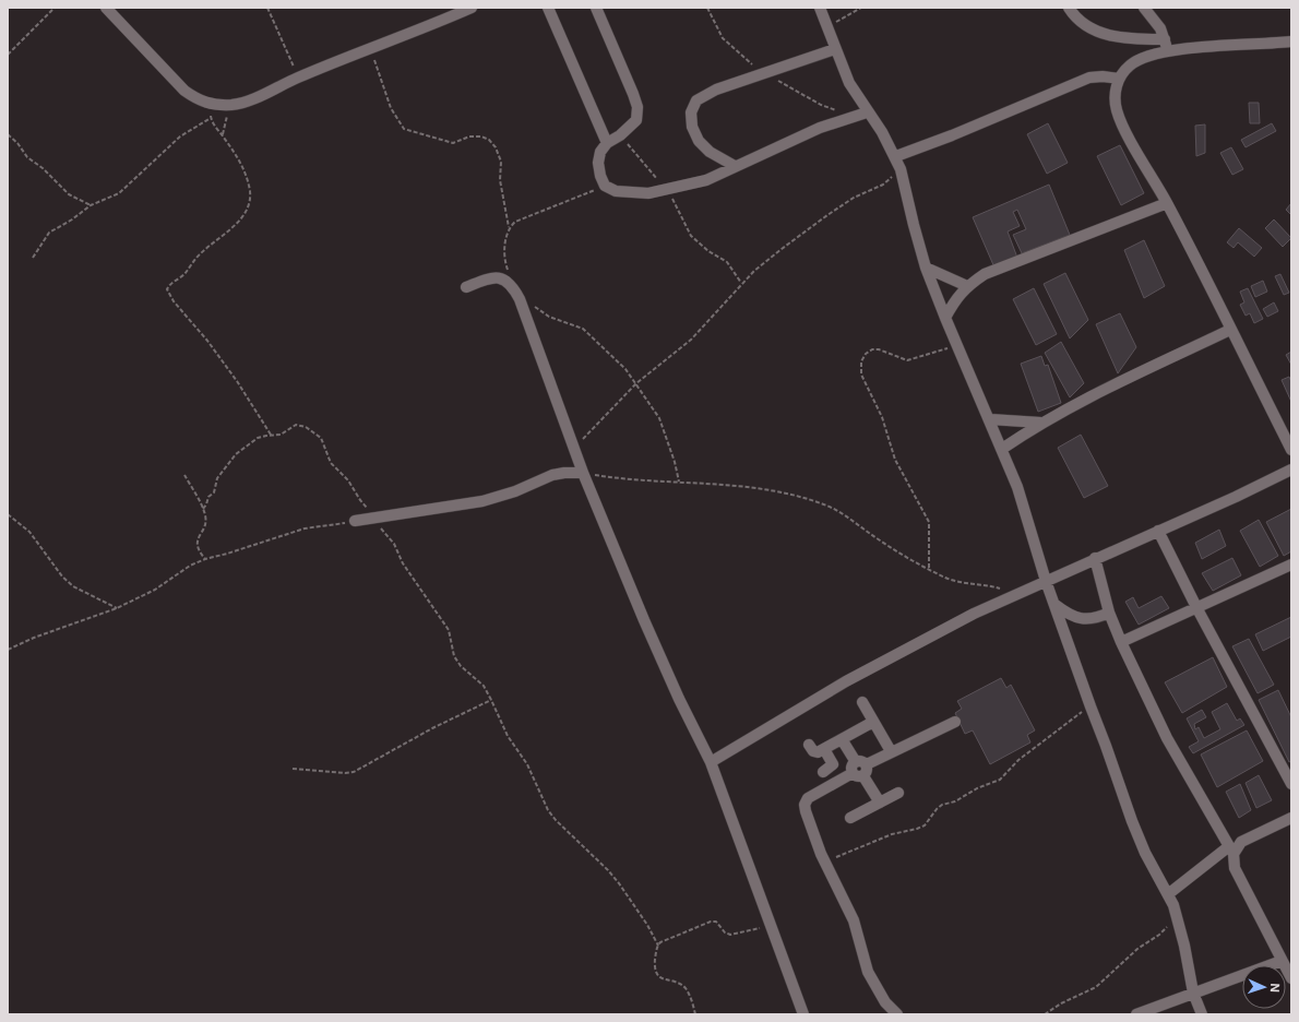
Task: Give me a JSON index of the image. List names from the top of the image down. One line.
{"north":"right"}
